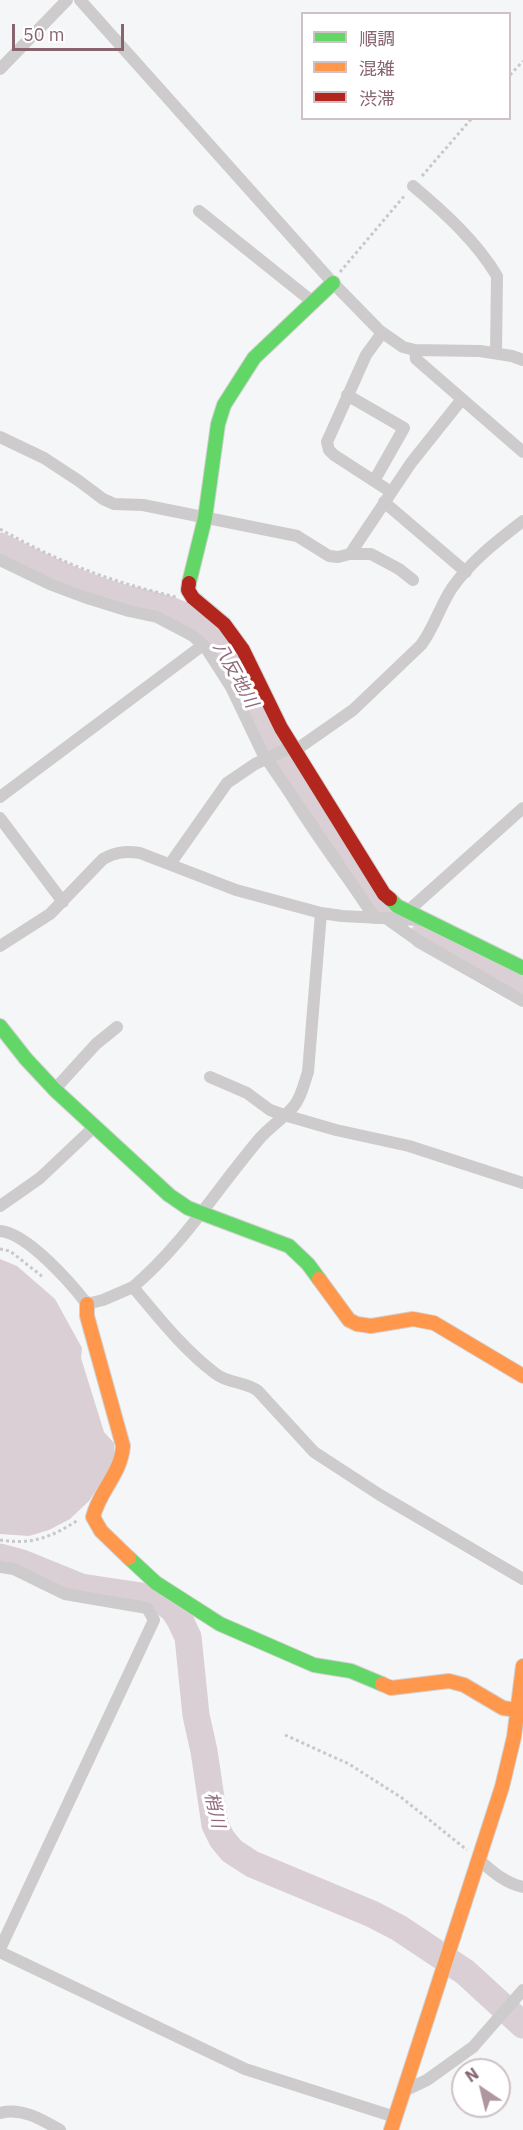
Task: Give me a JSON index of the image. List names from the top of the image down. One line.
{"water":["八反地川","梢川"],"legend":["順調","混雑","渋滞"],"scale_bar":"50 m","north":"top left"}
